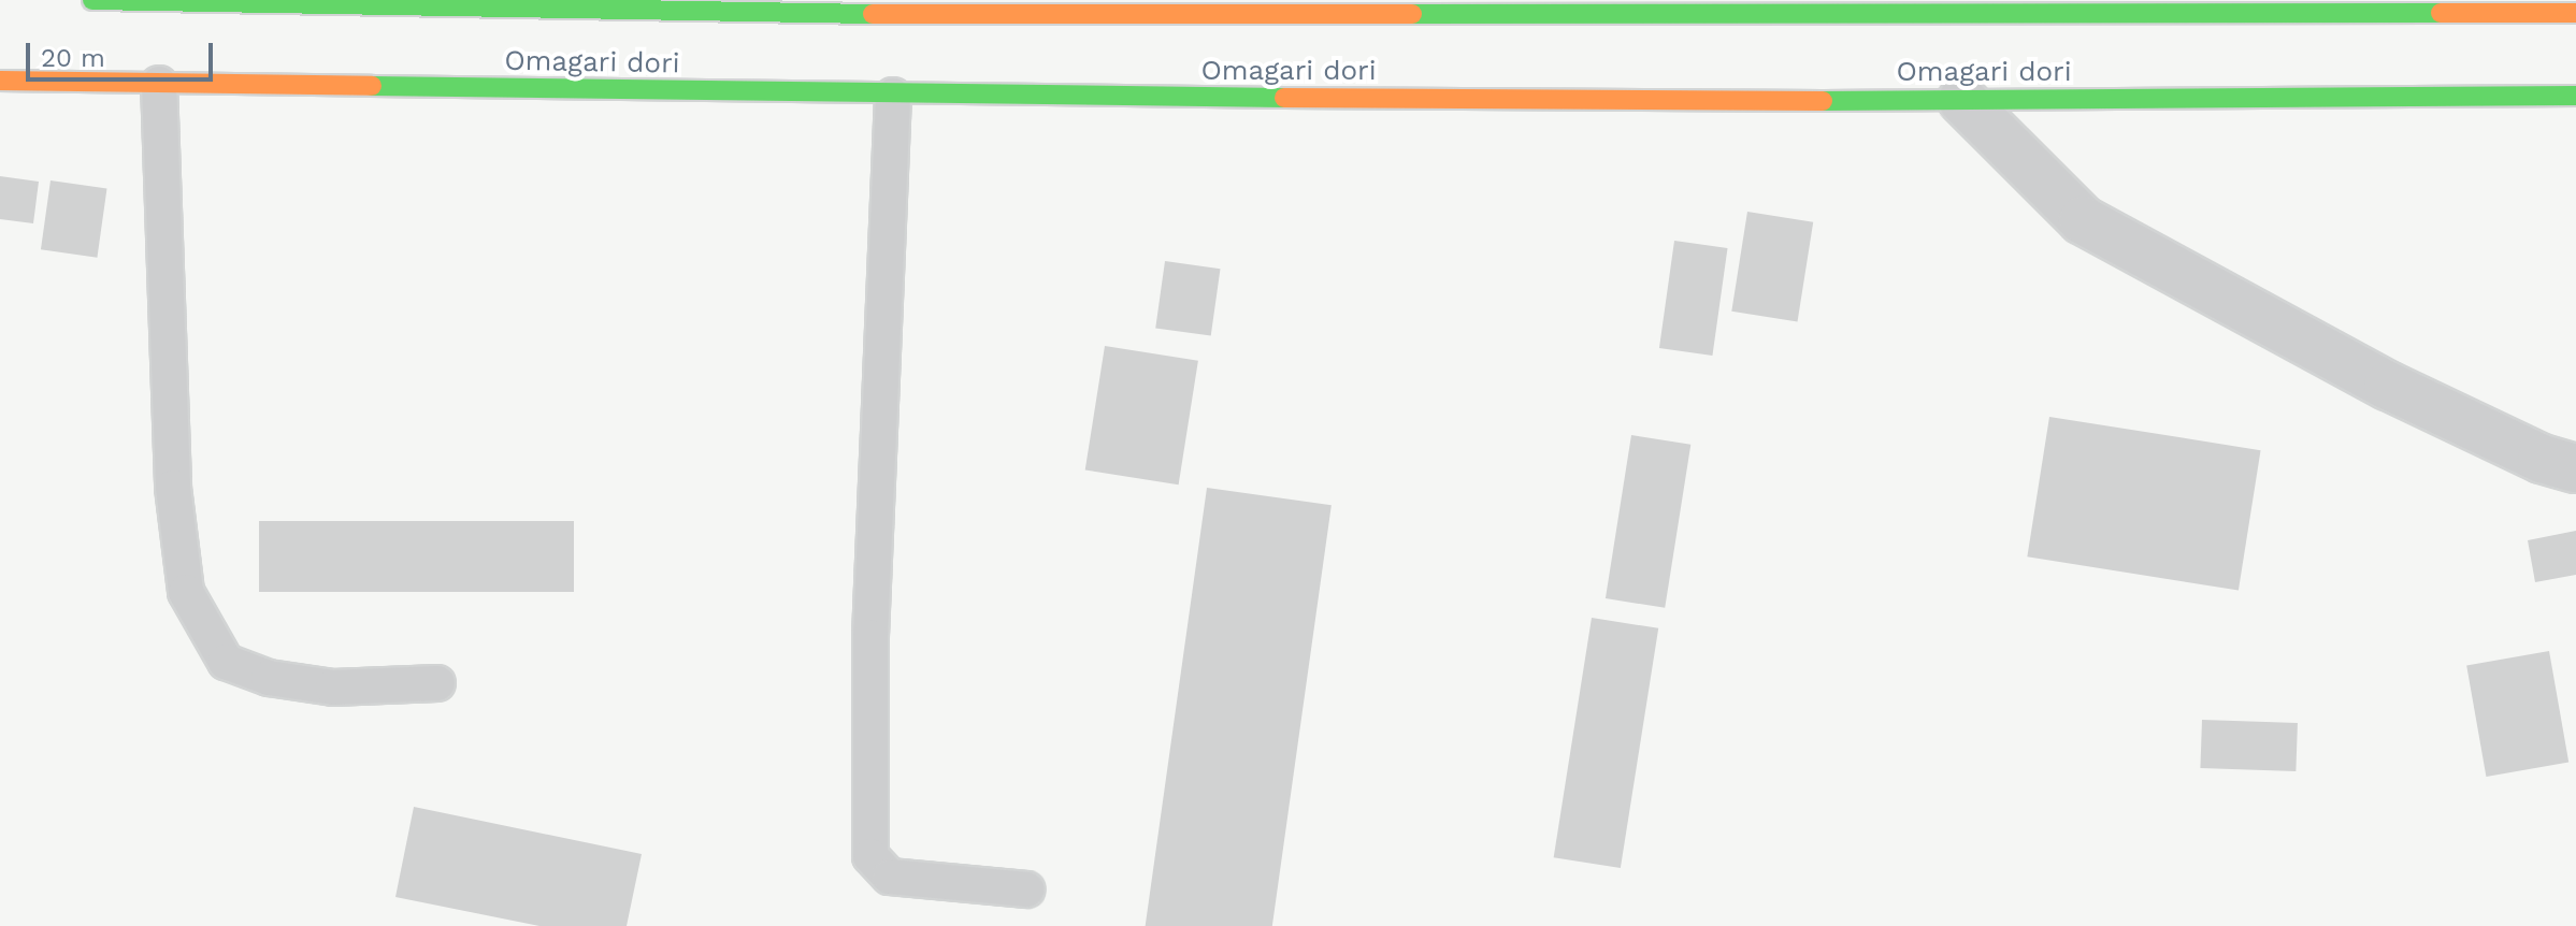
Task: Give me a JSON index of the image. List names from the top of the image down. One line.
{"streets":{"street":["Omagari dori"]},"scale_bar":"20 m"}
